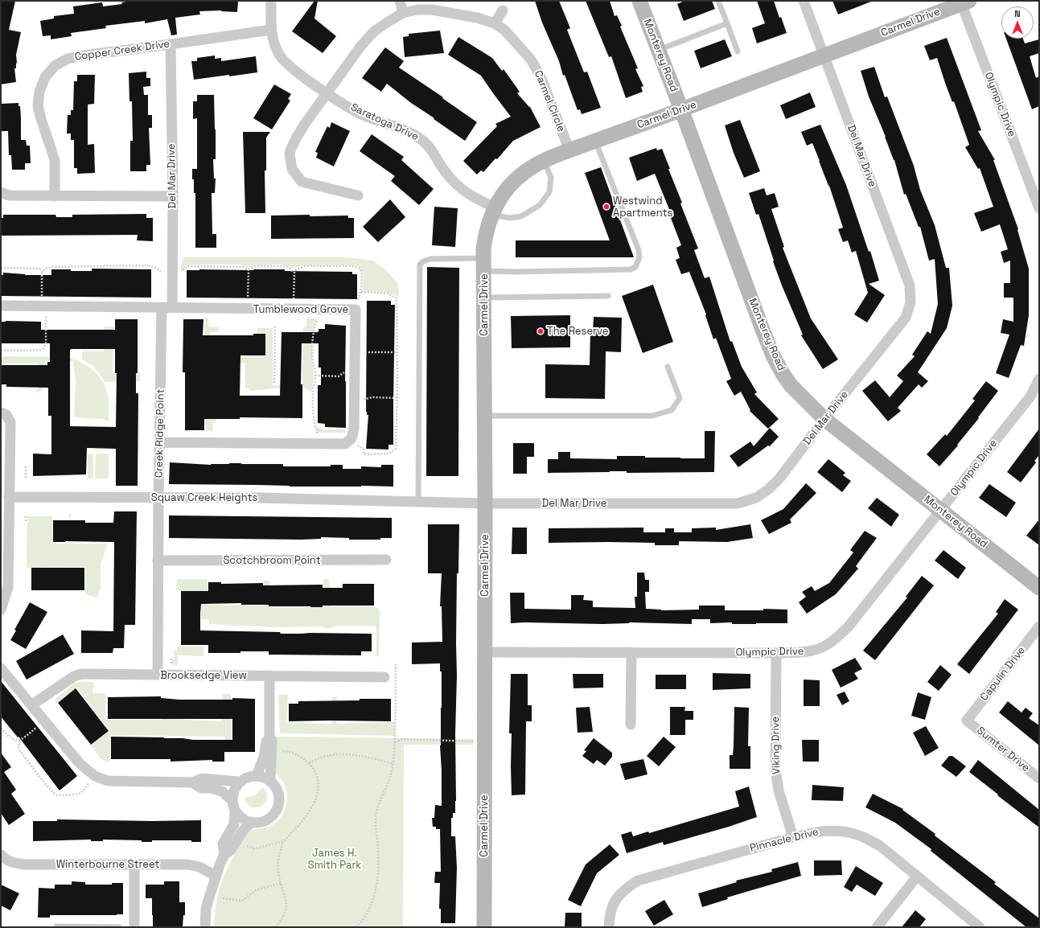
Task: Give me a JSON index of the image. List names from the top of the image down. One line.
{"streets":{"street":["Carmel Drive","Copper Creek Drive","Monterey Road","Carmel Circle","Olympic Drive","Saratoga Drive","Del Mar Drive","Tumblewood Grove","Creek Ridge Point","Squaw Creek Heights","Scotchbroom Point","Capulin Drive","Brooksedge View","Viking Drive","Sumter Drive","Pinnacle Drive","Winterbourne Street"]},"crossings":[["Carmel Drive","Monterey Road"],["Carmel Drive","Carmel Circle"],["Carmel Drive","Olympic Drive"],["Carmel Drive","Saratoga Drive"],["Carmel Drive","Del Mar Drive"],["Copper Creek Drive","Saratoga Drive"],["Copper Creek Drive","Del Mar Drive"],["Monterey Road","Olympic Drive"],["Monterey Road","Del Mar Drive"],["Carmel Circle","Saratoga Drive"],["Olympic Drive","Viking Drive"],["Del Mar Drive","Tumblewood Grove"],["Del Mar Drive","Creek Ridge Point"],["Del Mar Drive","Squaw Creek Heights"],["Tumblewood Grove","Creek Ridge Point"],["Creek Ridge Point","Squaw Creek Heights"],["Creek Ridge Point","Scotchbroom Point"],["Creek Ridge Point","Brooksedge View"],["Capulin Drive","Sumter Drive"],["Viking Drive","Pinnacle Drive"]],"parks":["James H. Smith Park"],"places":["Westwind Apartments","The Reserve"],"north":"top"}
